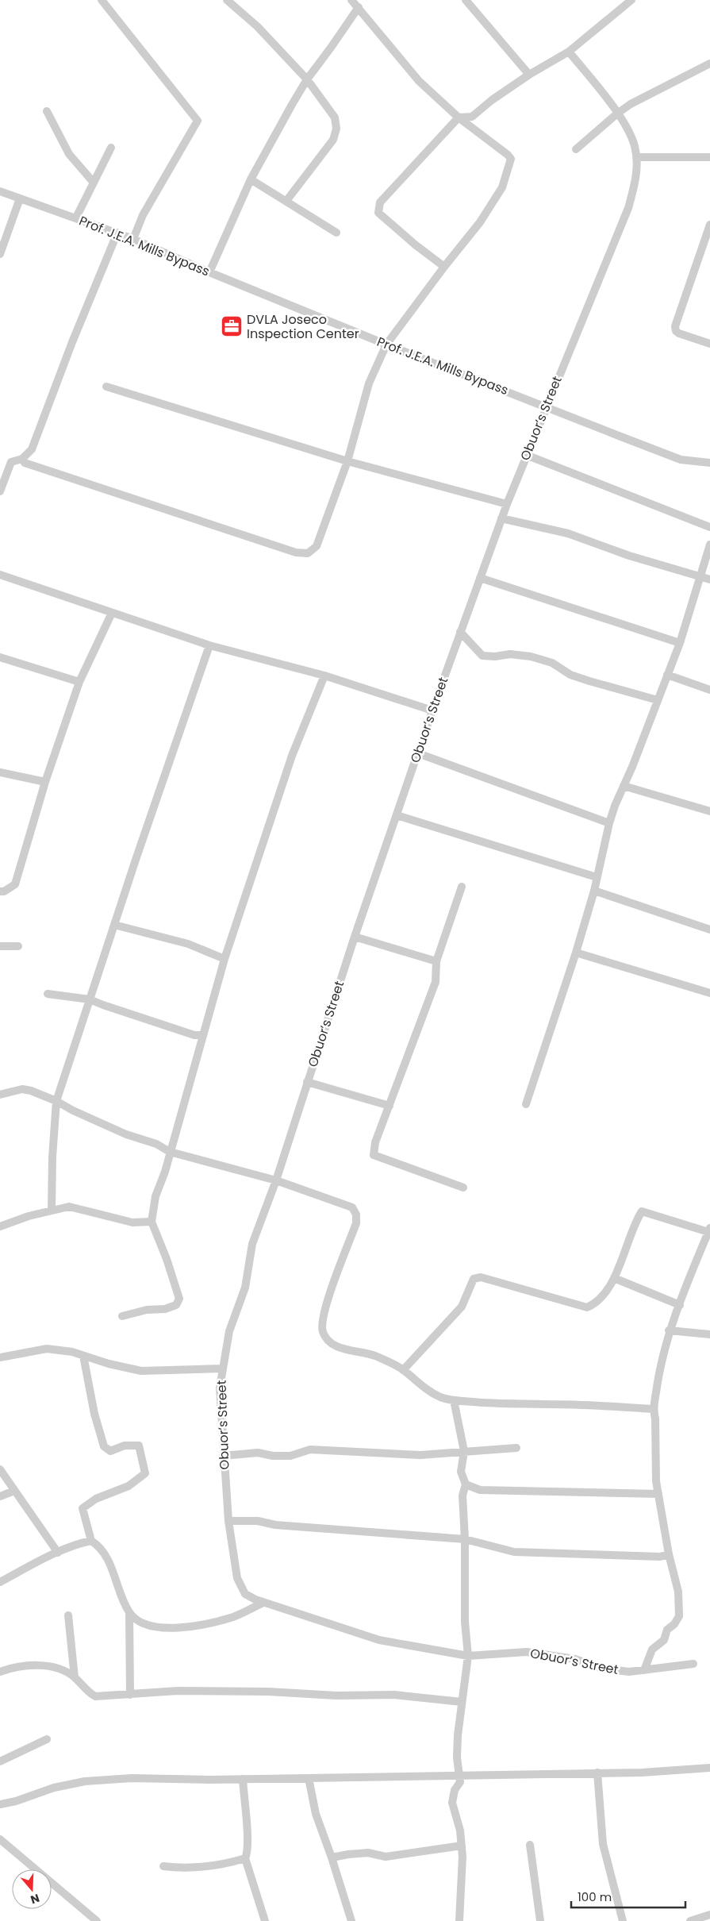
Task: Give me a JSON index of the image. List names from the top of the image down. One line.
{"streets":{"street":["Prof. J.E.A. Mills Bypass","Obuor’s Street"]},"crossings":[["Prof. J.E.A. Mills Bypass","Obuor’s Street"]],"places":{"office":["DVLA Joseco Inspection Center"]},"scale_bar":"100 m","north":"bottom"}
